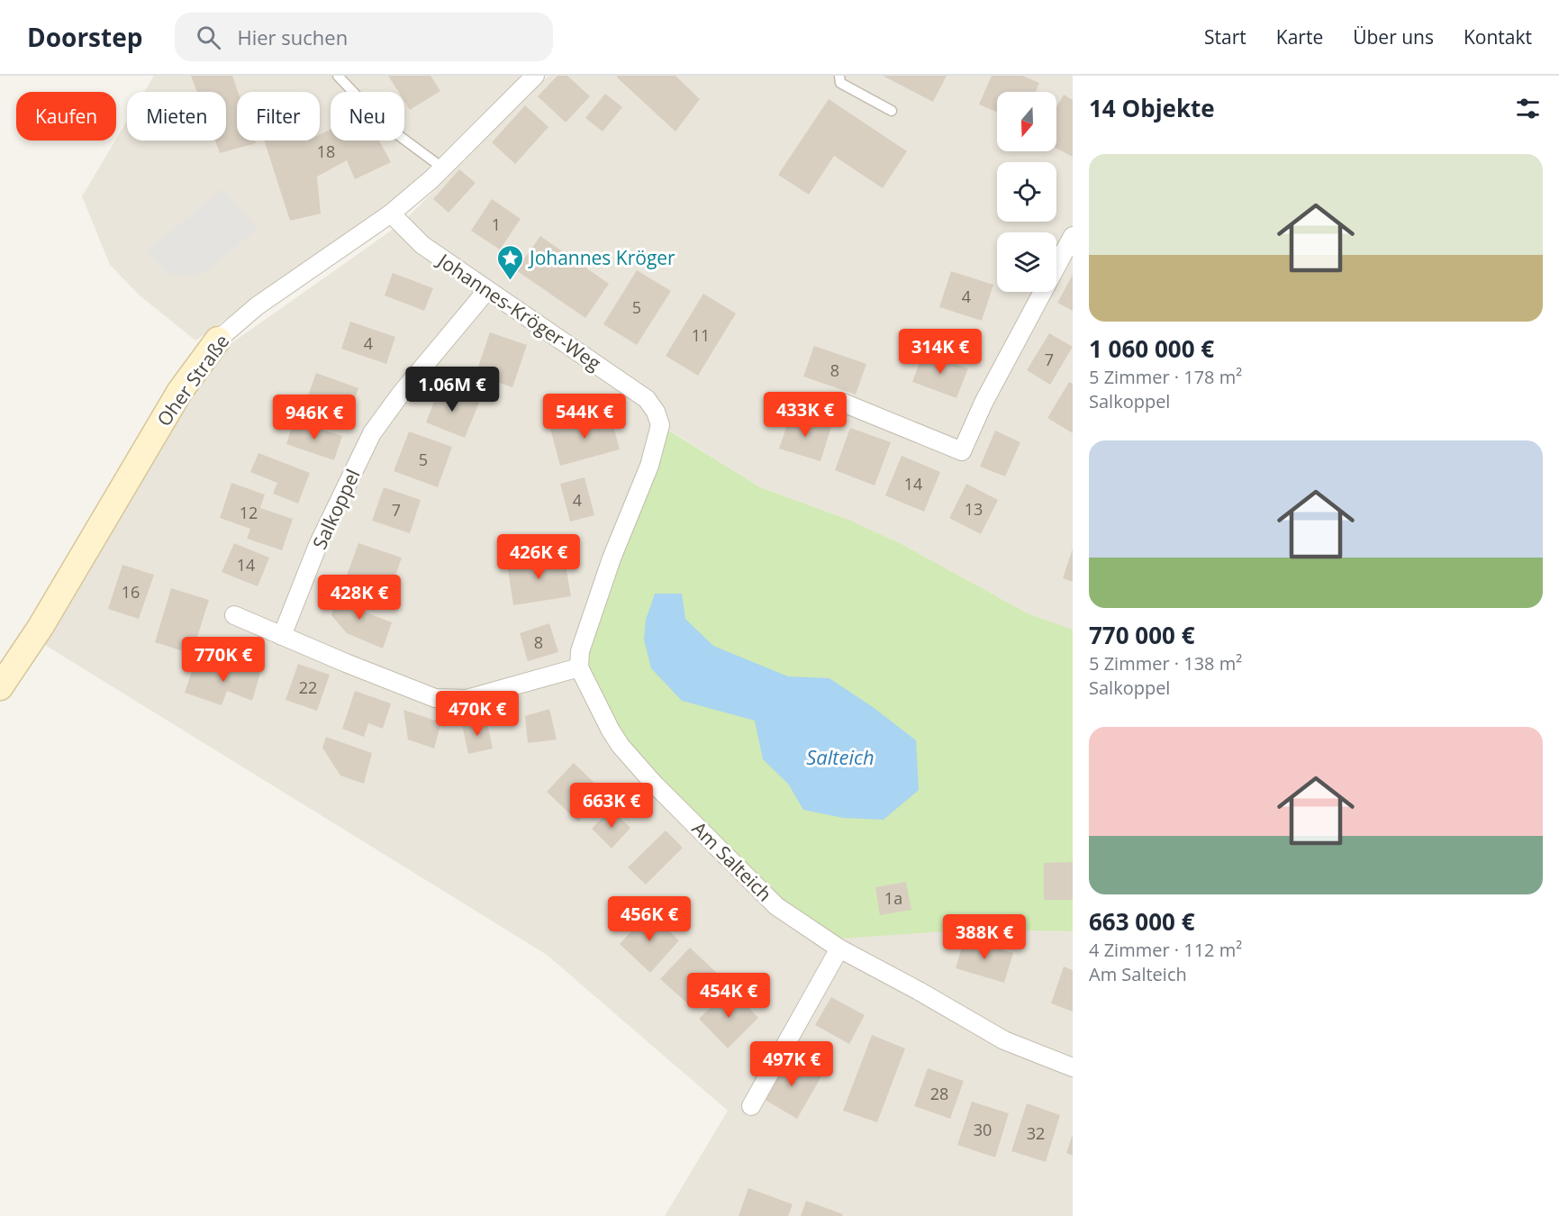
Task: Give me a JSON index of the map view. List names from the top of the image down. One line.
{"streets":{"street":["Johannes-Kröger-Weg","Oher Straße","Salkoppel","Am Salteich"]},"crossings":[["Johannes-Kröger-Weg","Oher Straße"],["Johannes-Kröger-Weg","Salkoppel"],["Johannes-Kröger-Weg","Am Salteich"]],"water":["Salteich"],"places":{"place":["Johannes Kröger"]},"house_numbers":["18","1","4","5","11","4","7","8","5","14","4","13","7","12","14","16","8","22","1a","28","30","32"],"north":"bottom","page":{"header":"Doorstep","search":"Hier suchen","nav":["Start","Karte","Über uns","Kontakt"],"heading":"14 Objekte","chip":["Kaufen","Mieten","Filter","Neu"],"list":[{"name":"1 060 000 €","note":"5 Zimmer · 178 m² · Salkoppel"},{"name":"770 000 €","note":"5 Zimmer · 138 m² · Salkoppel"},{"name":"663 000 €","note":"4 Zimmer · 112 m² · Am Salteich"}],"price":["314K €","1.06M €","433K €","544K €","946K €","426K €","428K €","770K €","470K €","663K €","456K €","388K €","454K €","497K €"]}}
